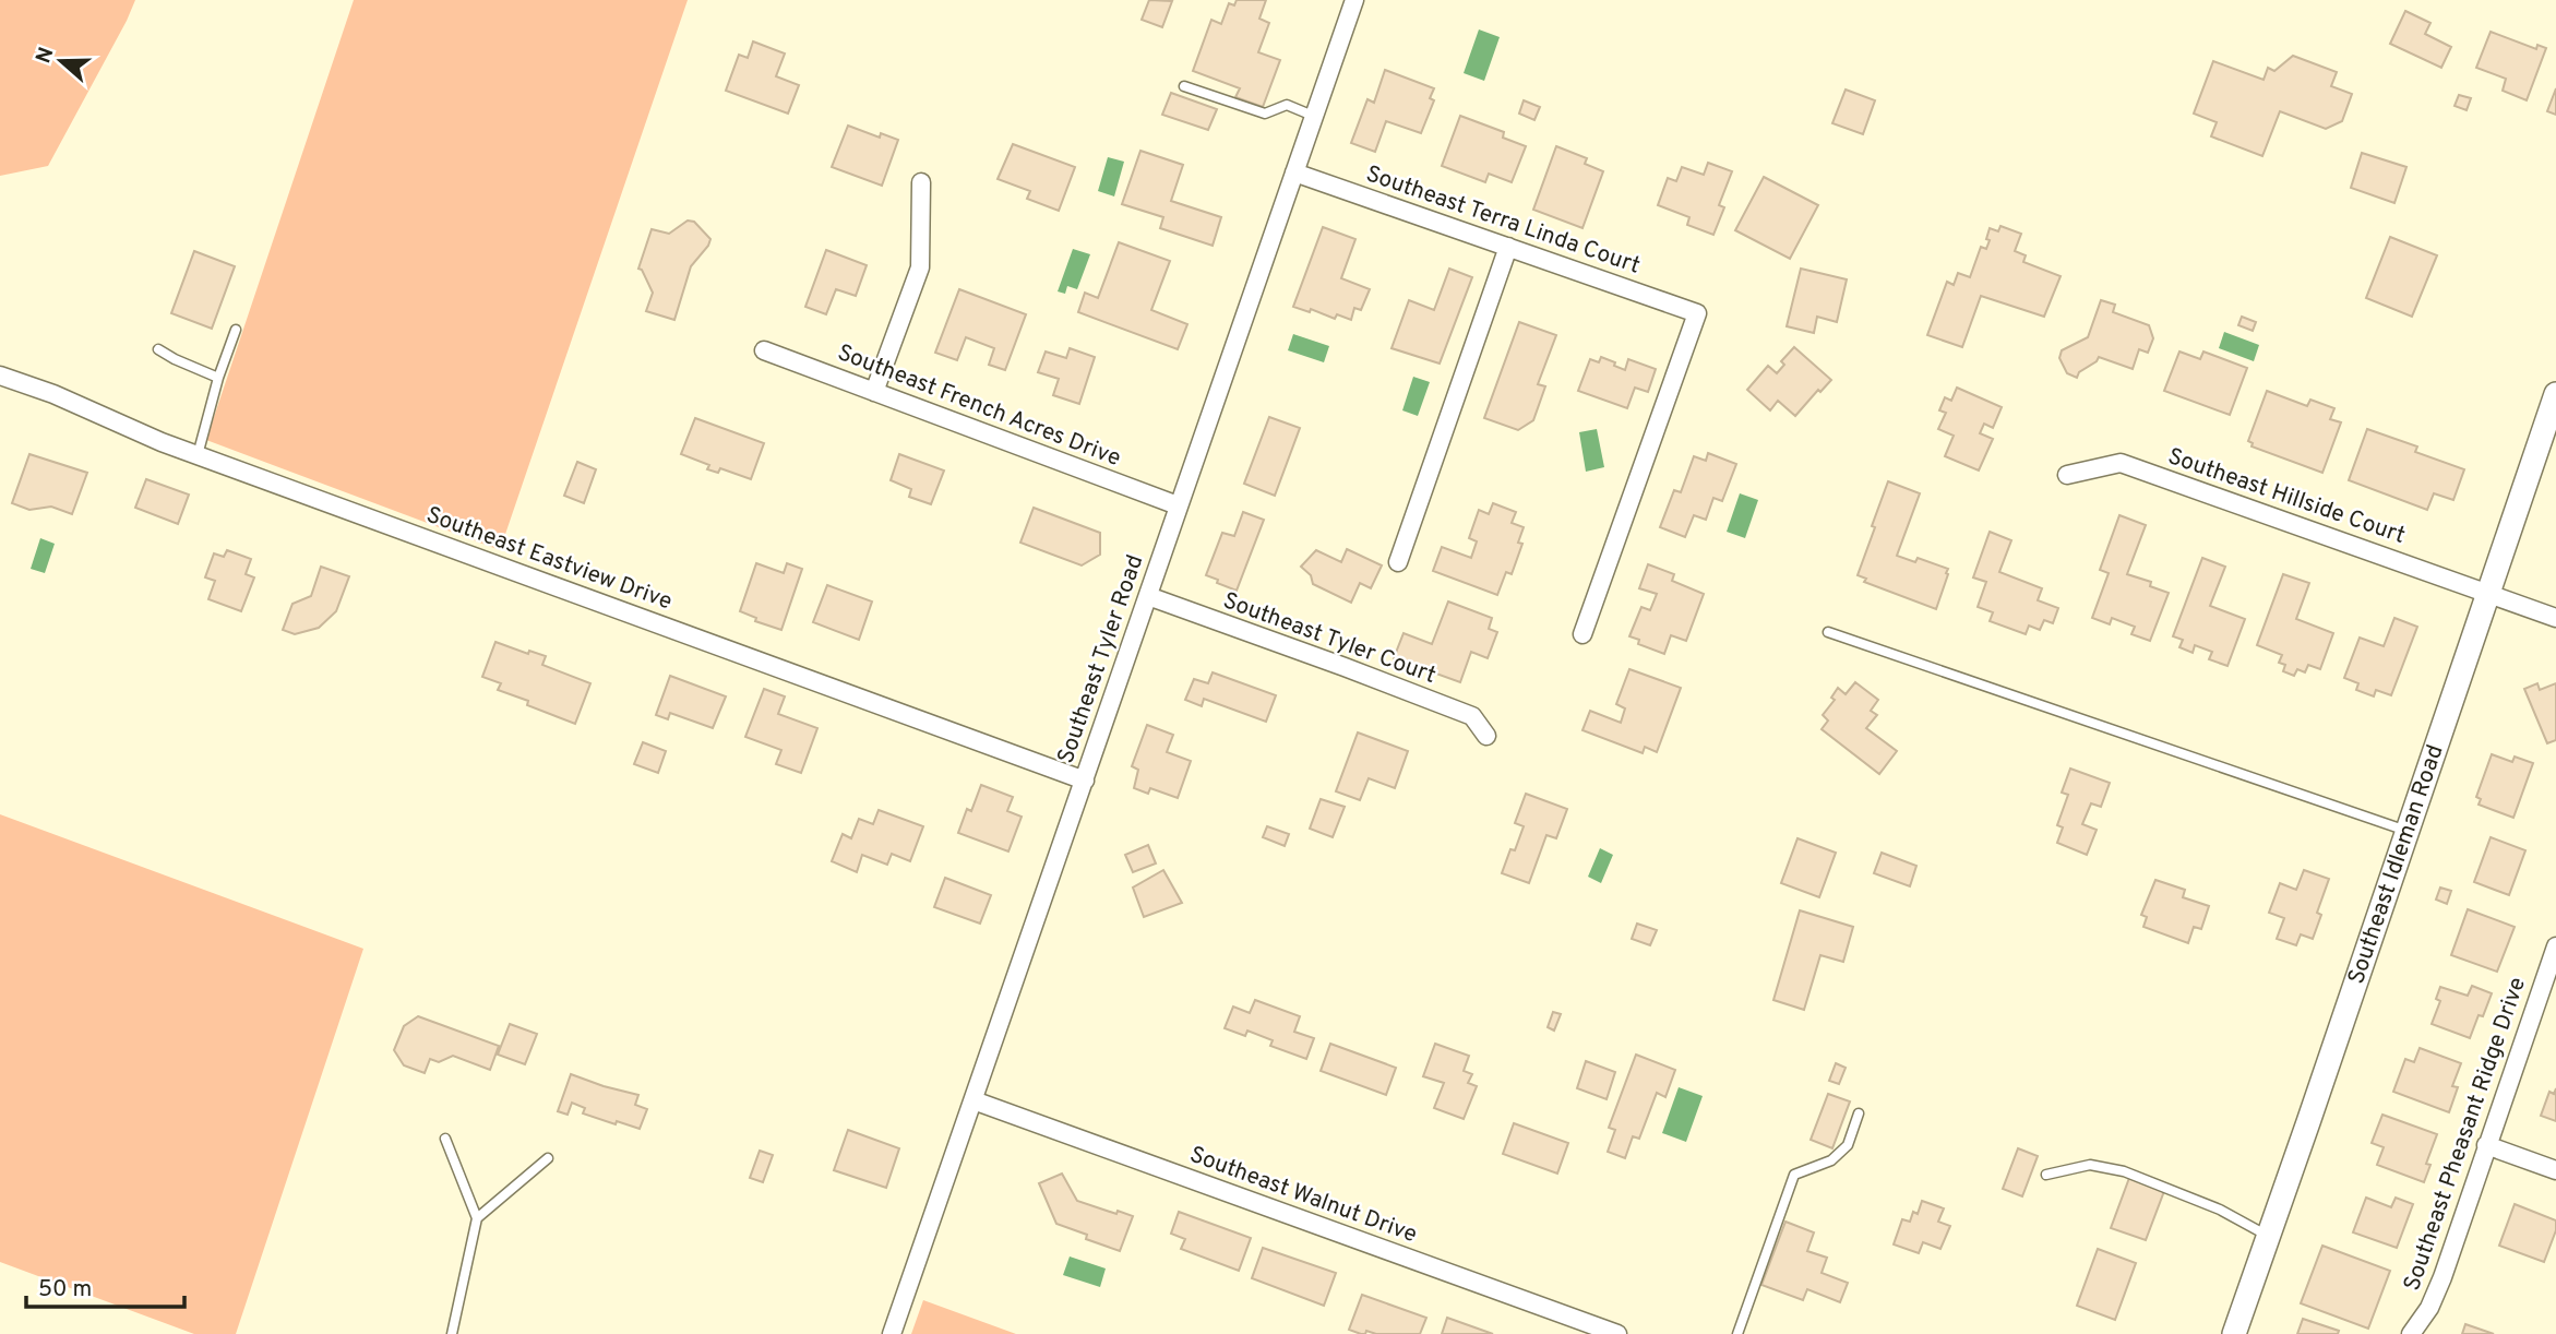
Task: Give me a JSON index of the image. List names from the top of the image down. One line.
{"streets":{"main road":["Southeast Idleman Road"],"street":["Southeast Terra Linda Court","Southeast French Acres Drive","Southeast Hillside Court","Southeast Eastview Drive","Southeast Tyler Court","Southeast Tyler Road","Southeast Pheasant Ridge Drive","Southeast Walnut Drive"]},"crossings":[["Southeast Terra Linda Court","Southeast Tyler Road"],["Southeast French Acres Drive","Southeast Tyler Road"],["Southeast Hillside Court","Southeast Idleman Road"],["Southeast Eastview Drive","Southeast Tyler Road"],["Southeast Tyler Court","Southeast Tyler Road"],["Southeast Tyler Road","Southeast Walnut Drive"]],"scale_bar":"50 m","north":"left"}
